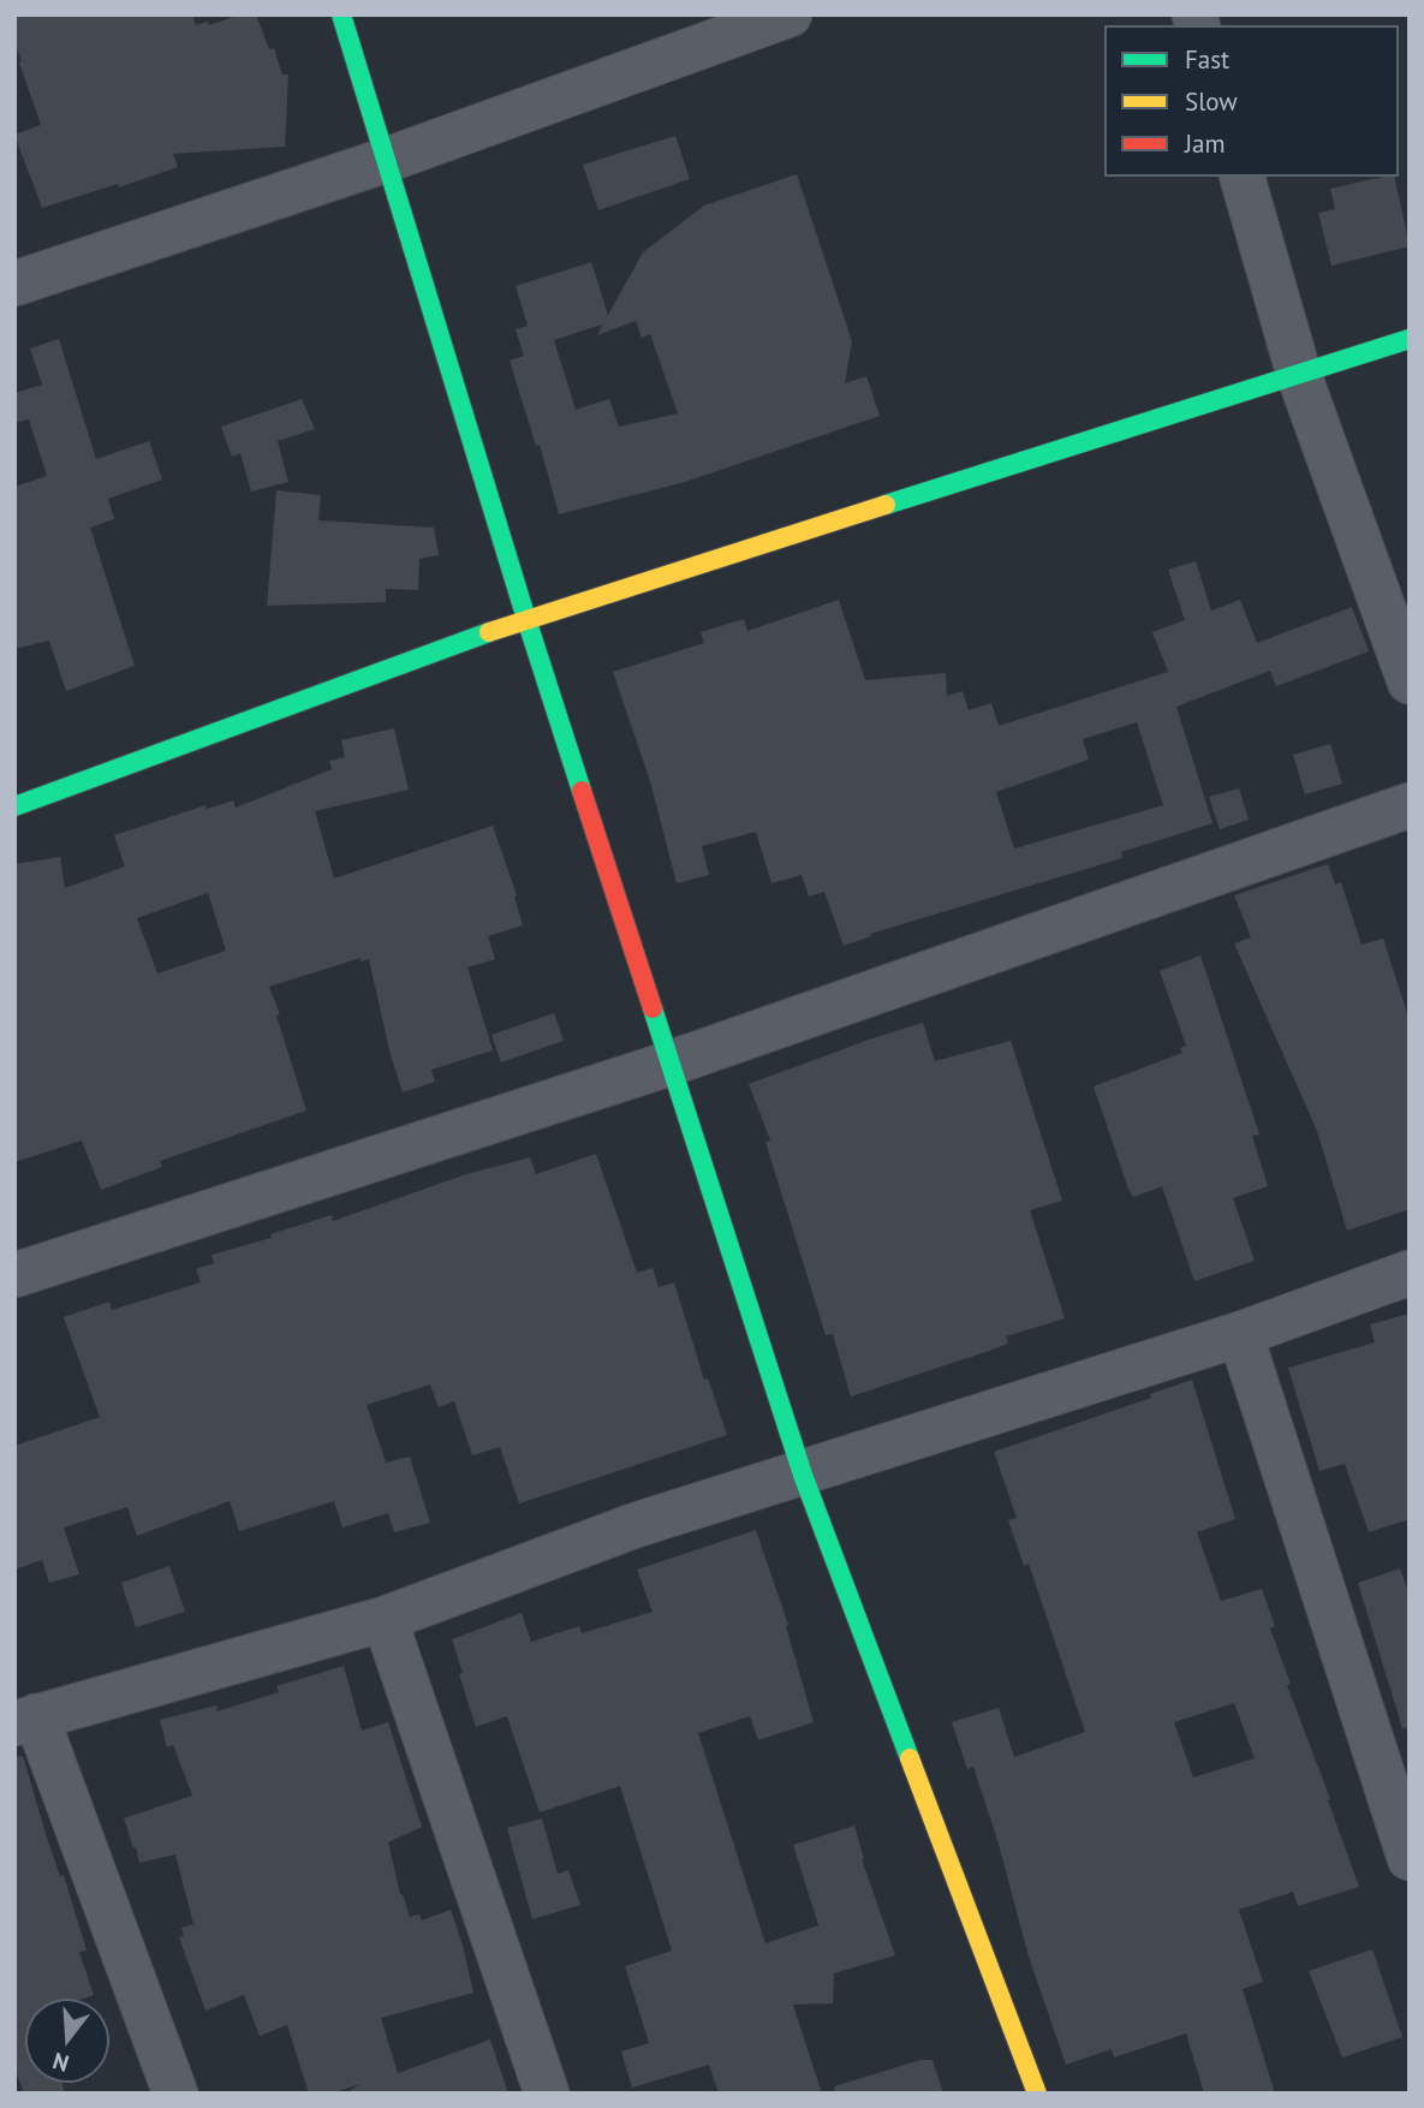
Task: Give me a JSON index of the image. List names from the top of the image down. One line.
{"legend":["Fast","Slow","Jam"],"north":"bottom"}
